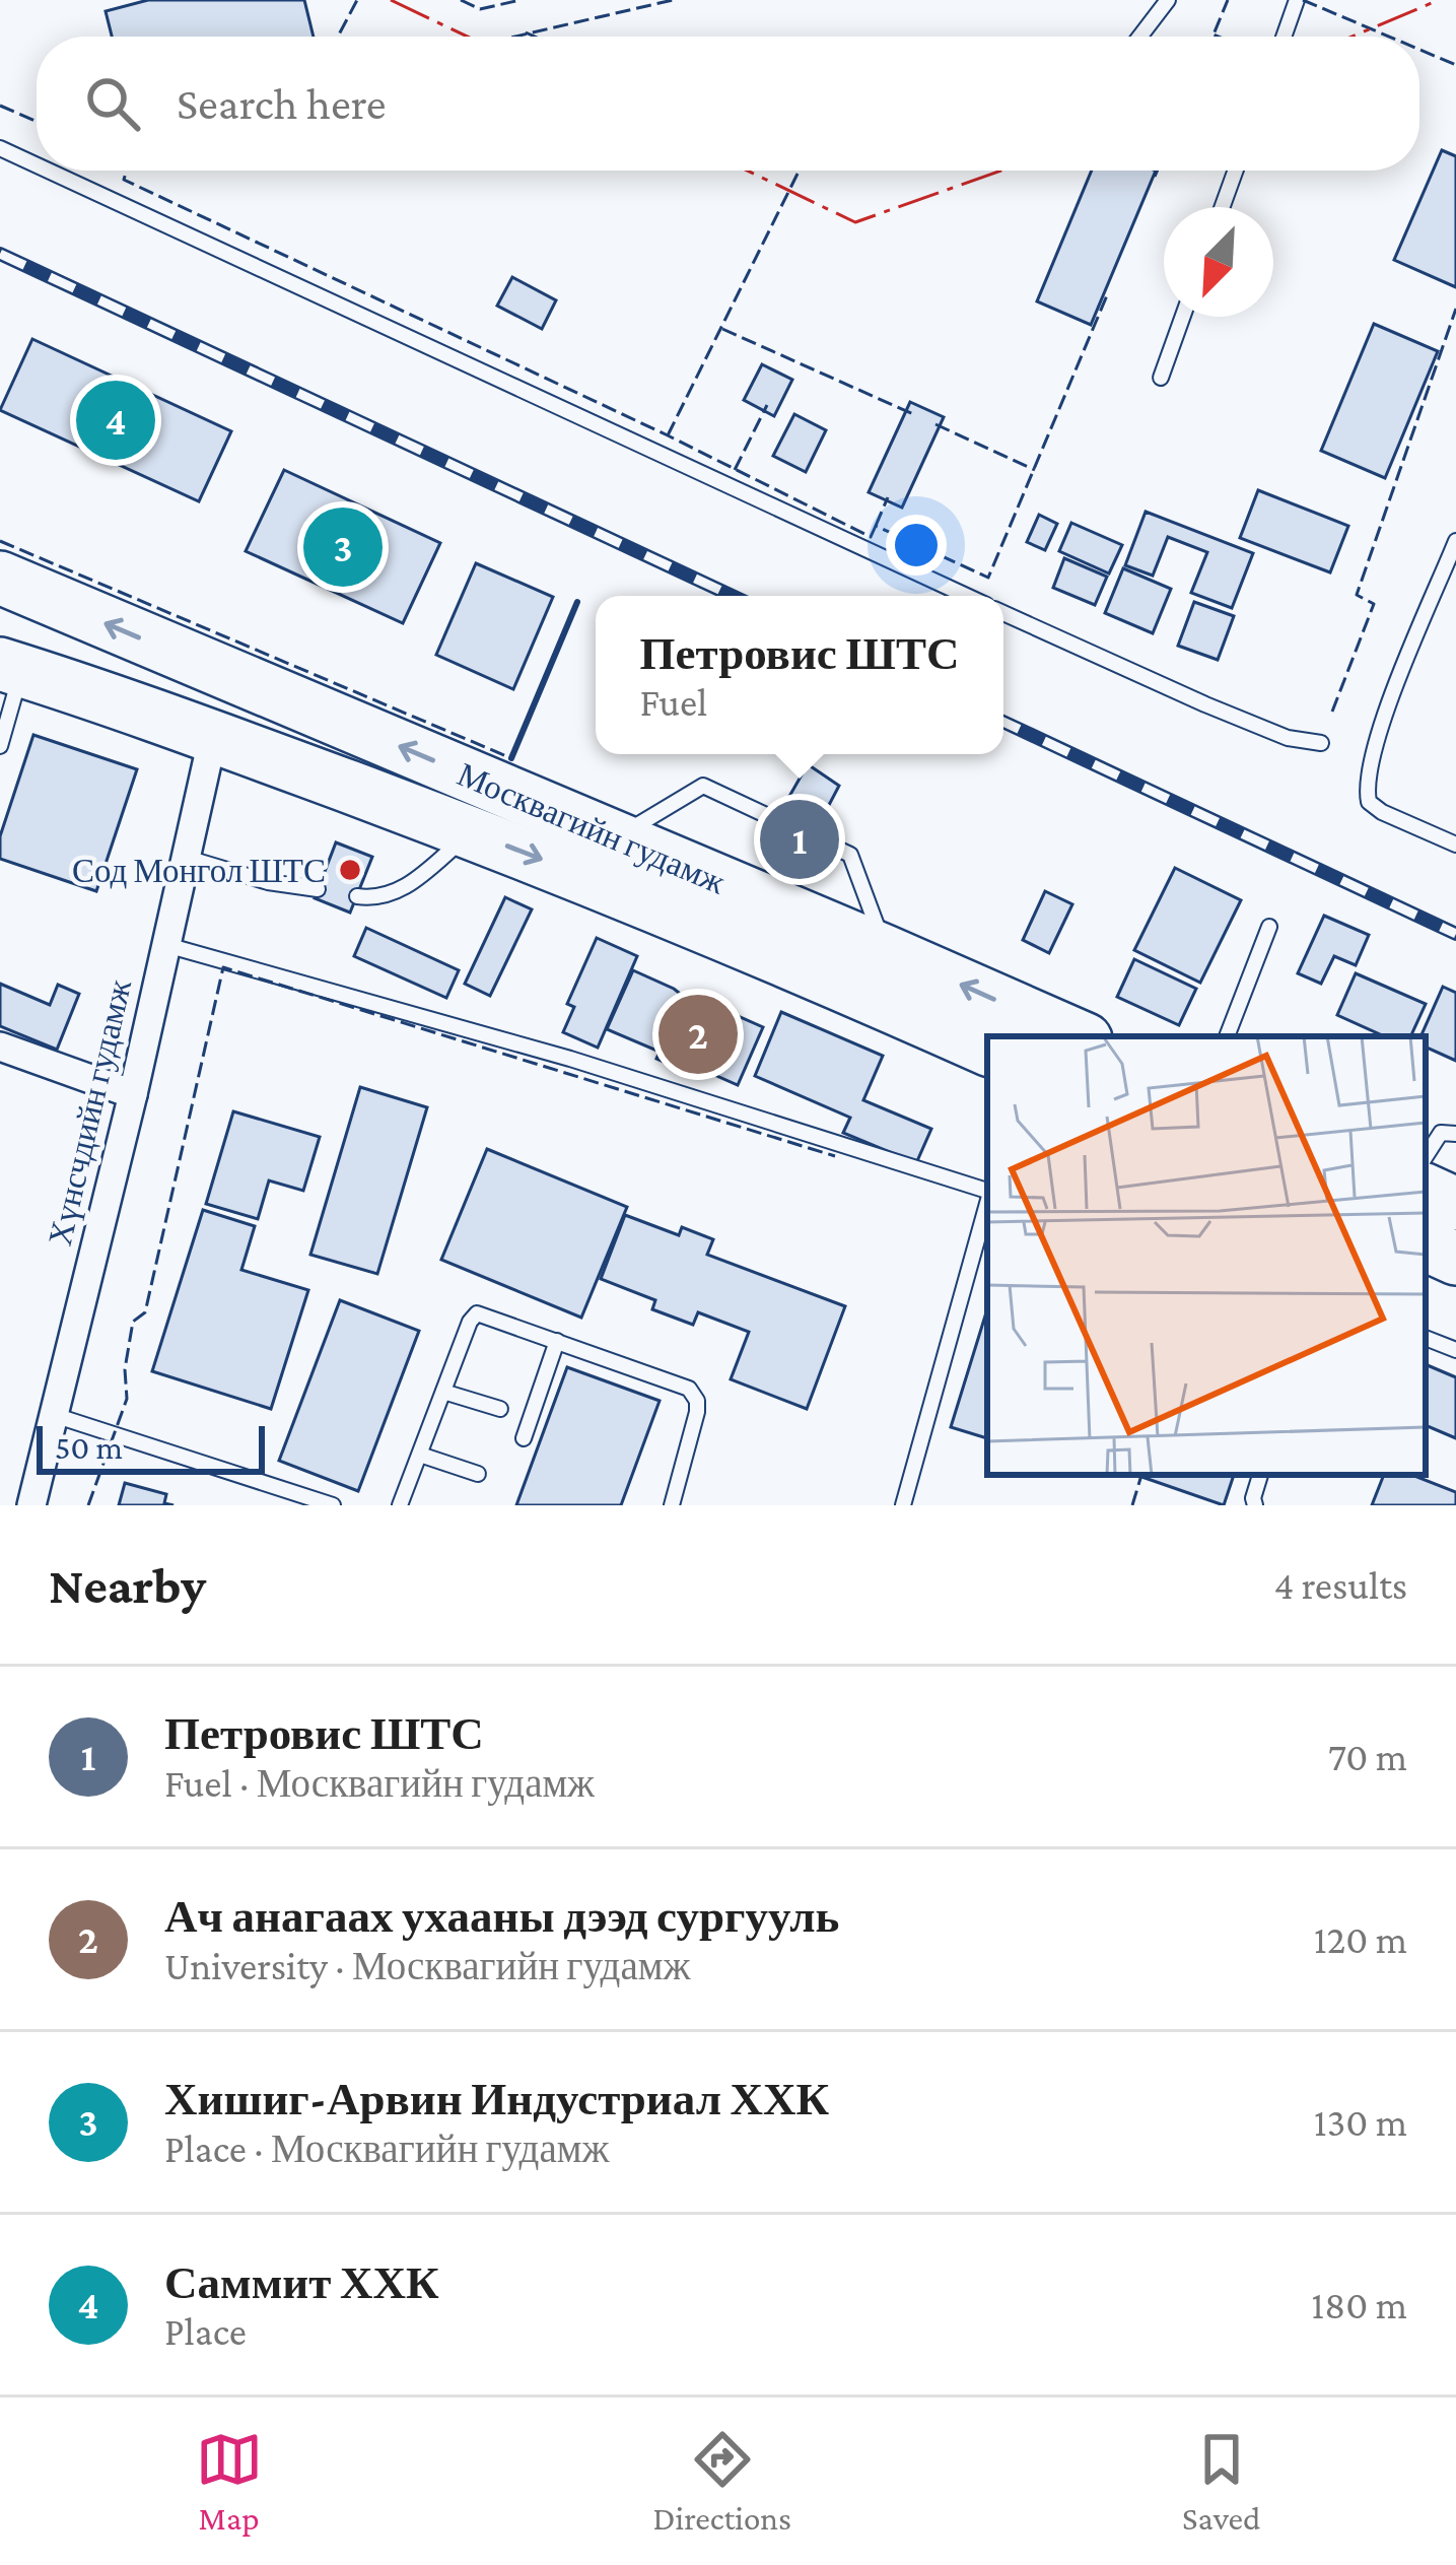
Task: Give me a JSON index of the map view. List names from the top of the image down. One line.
{"streets":{"highway":["Москвагийн гудамж"],"street":["Хүнсчдийн гудамж"]},"crossings":[["Москвагийн гудамж","Хүнсчдийн гудамж"]],"places":["Сод Монгол ШТС"],"scale_bar":"50 m","north":"bottom left","page":{"search":"Search here","pins":["4","3","1","2"],"popup":["Петровис ШТС","Fuel"],"scale":"50 m","heading":["Nearby","4 results"],"list":[{"mark":"1","name":"Петровис ШТС","note":"Fuel · Москвагийн гудамж","value":"70 m"},{"mark":"2","name":"Ач анагаах ухааны дээд сургууль","note":"University · Москвагийн гудамж","value":"120 m"},{"mark":"3","name":"Хишиг-Арвин Индустриал ХХК","note":"Place · Москвагийн гудамж","value":"130 m"},{"mark":"4","name":"Саммит ХХК","note":"Place","value":"180 m"}],"nav":["Map","Directions","Saved"]}}
